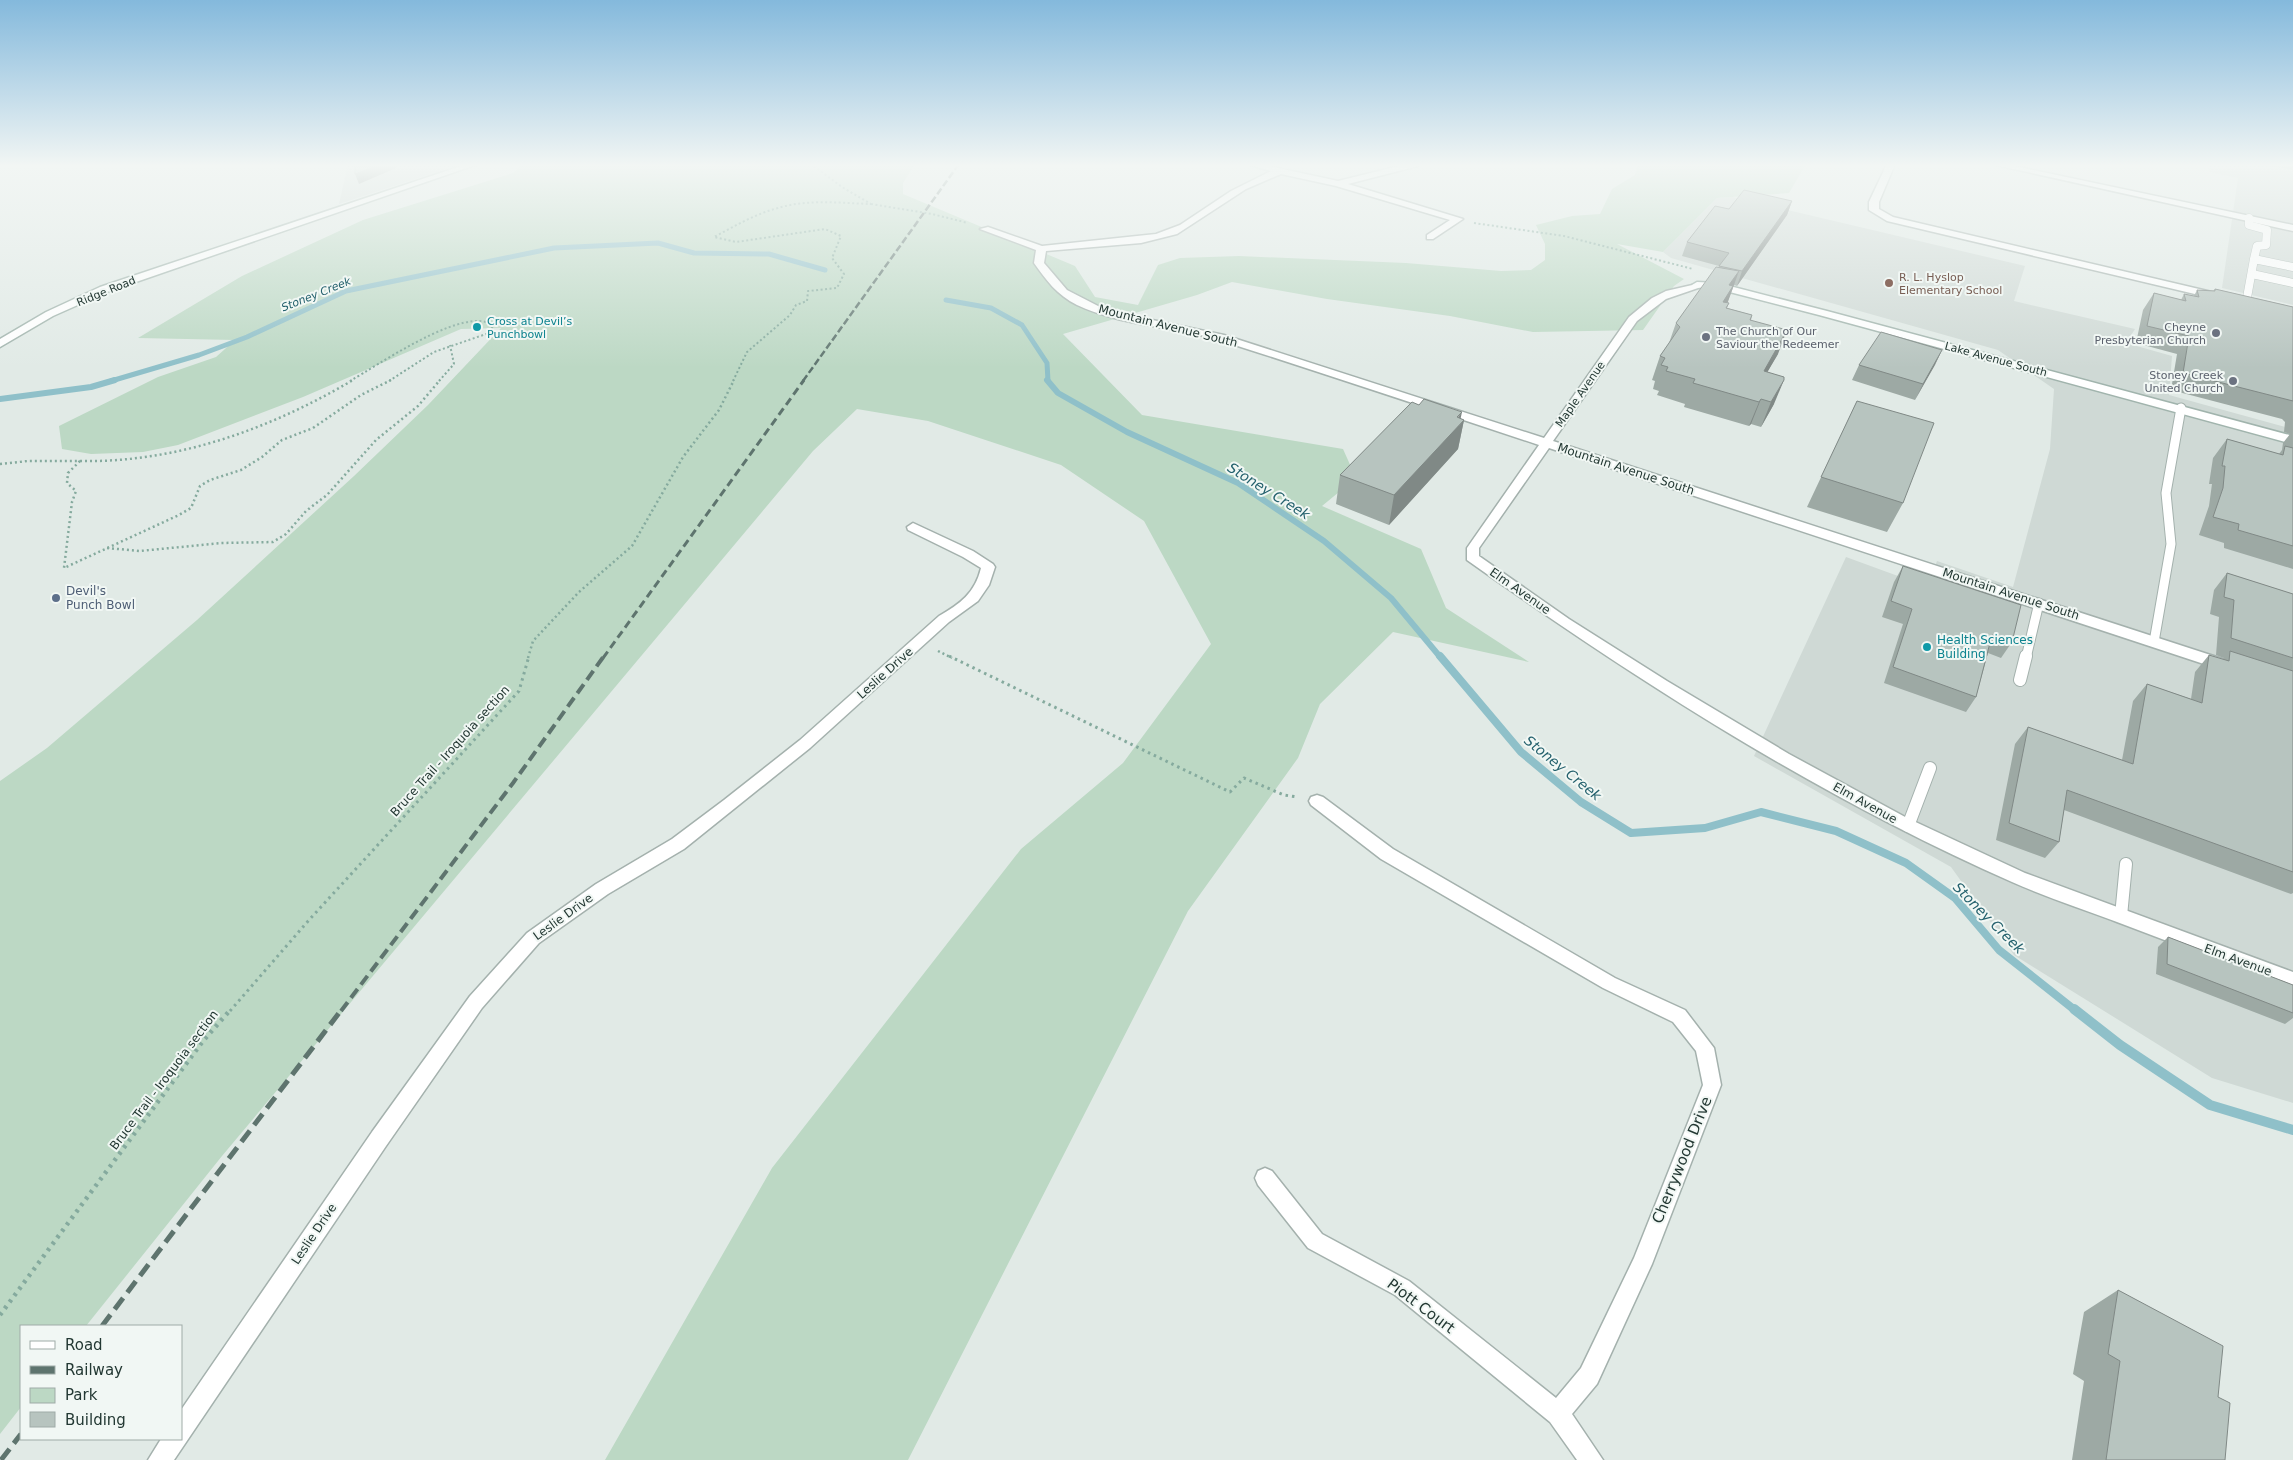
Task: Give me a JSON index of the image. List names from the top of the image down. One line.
{"streets":{"street":["Ridge Road","Mountain Avenue South","Lake Avenue South","Maple Avenue","Elm Avenue","Leslie Drive","Cherrywood Drive","Piott Court"],"path":["Bruce Trail - Iroquoia section"]},"crossings":[["Mountain Avenue South","Maple Avenue"],["Lake Avenue South","Maple Avenue"],["Maple Avenue","Elm Avenue"],["Cherrywood Drive","Piott Court"]],"water":["Stoney Creek"],"places":["R. L. Hyslop Elementary School","Cross at Devil’s Punchbowl","Cheyne Presbyterian Church","The Church of Our Saviour the Redeemer","Stoney Creek United Church","Devil's Punch Bowl","Health Sciences Building"],"legend":["Road","Railway","Park","Building"]}
